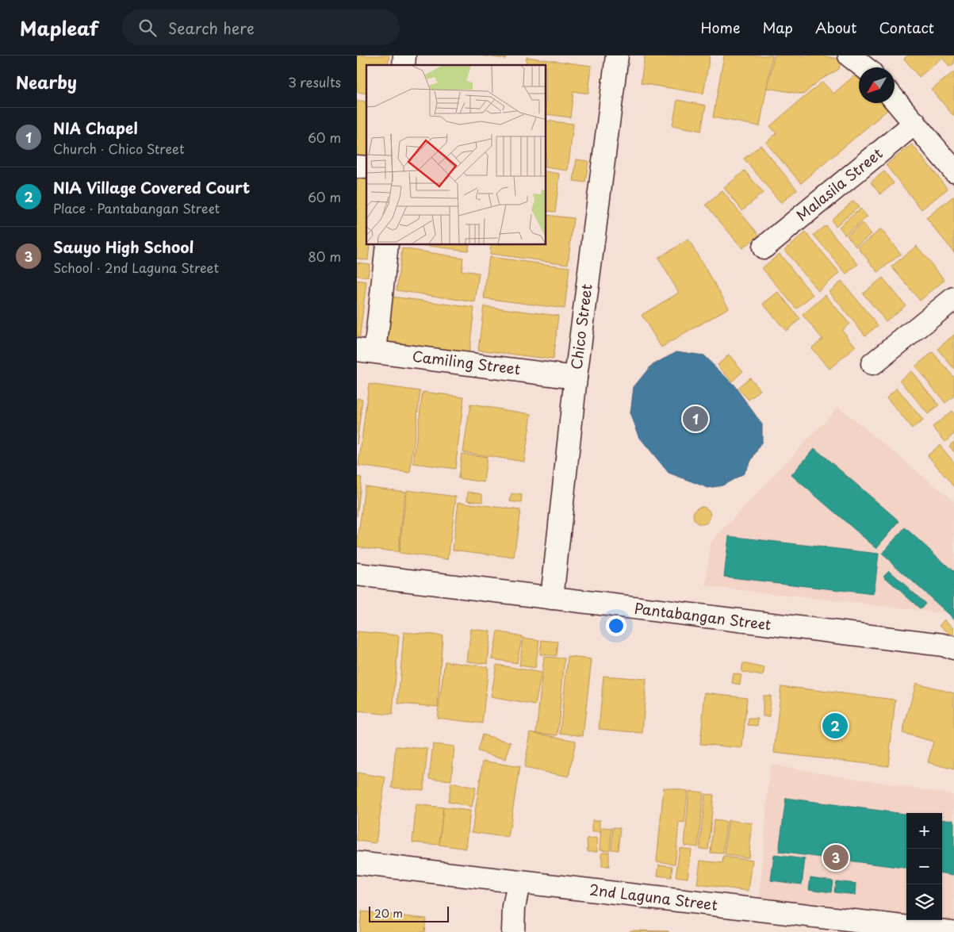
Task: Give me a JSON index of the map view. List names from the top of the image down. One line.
{"streets":{"street":["Malasila Street","Chico Street","Camiling Street","Pantabangan Street","2nd Laguna Street"]},"crossings":[["Chico Street","Camiling Street"],["Chico Street","Pantabangan Street"]],"scale_bar":"20 m","north":"bottom left","page":{"header":"Mapleaf","search":"Search here","nav":["Home","Map","About","Contact"],"heading":["Nearby","3 results"],"list":[{"mark":"1","name":"NIA Chapel","note":"Church · Chico Street","value":"60 m"},{"mark":"2","name":"NIA Village Covered Court","note":"Place · Pantabangan Street","value":"60 m"},{"mark":"3","name":"Sauyo High School","note":"School · 2nd Laguna Street","value":"80 m"}],"pins":["1","2","3"],"map_buttons":["+","−"],"scale":"20 m"}}
